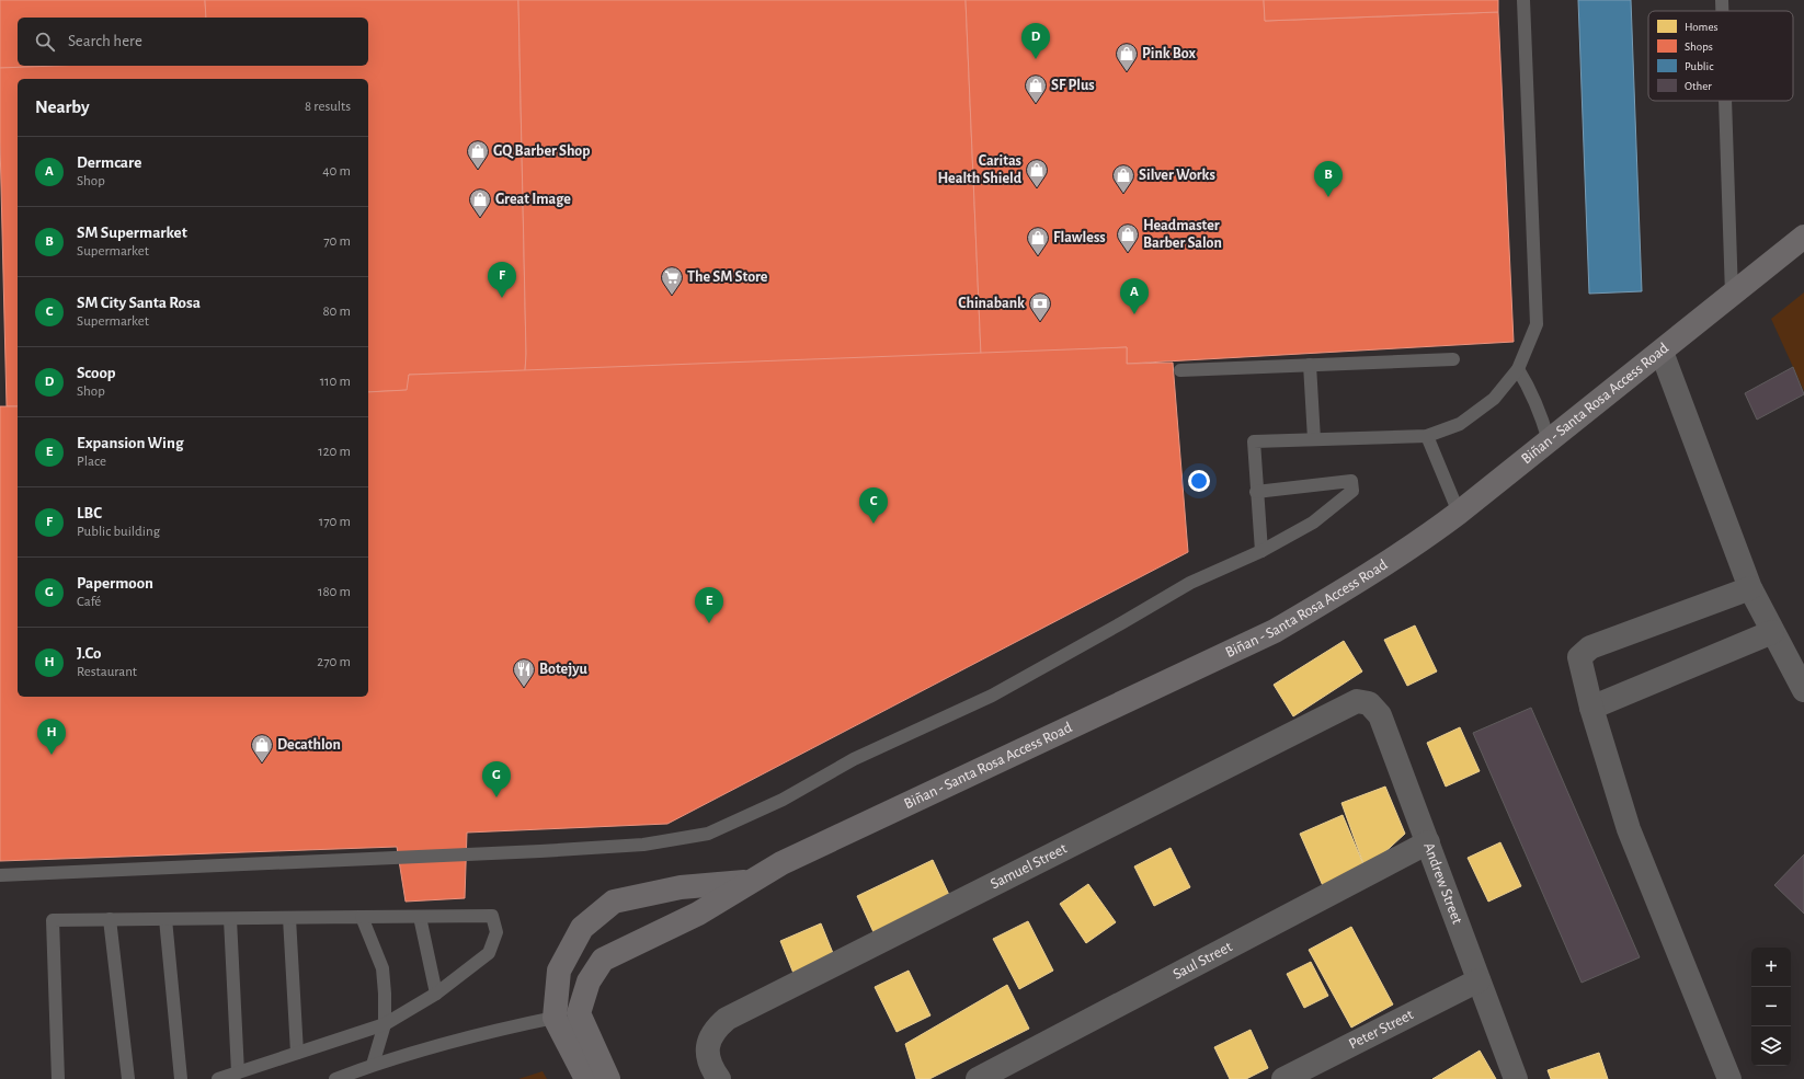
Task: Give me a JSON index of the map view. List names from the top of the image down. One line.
{"streets":{"main road":["Biñan - Santa Rosa Access Road"],"street":["Samuel Street","Andrew Street","Saul Street","Peter Street"]},"crossings":[["Samuel Street","Andrew Street"],["Andrew Street","Saul Street"],["Andrew Street","Peter Street"]],"places":{"shop":["Pink Box","SF Plus","GQ Barber Shop","Caritas Health Shield","Silver Works","Great Image","Headmaster Barber Salon","Flawless","Decathlon"],"supermarket":["The SM Store"],"bank":["Chinabank"],"restaurant":["Botejyu"]},"legend":["Homes","Shops","Public","Other"],"page":{"search":"Search here","pins":["D","B","F","A","C","E","H","G"],"heading":["Nearby","8 results"],"list":[{"mark":"A","name":"Dermcare","note":"Shop","value":"40 m"},{"mark":"B","name":"SM Supermarket","note":"Supermarket","value":"70 m"},{"mark":"C","name":"SM City Santa Rosa","note":"Supermarket","value":"80 m"},{"mark":"D","name":"Scoop","note":"Shop","value":"110 m"},{"mark":"E","name":"Expansion Wing","note":"Place","value":"120 m"},{"mark":"F","name":"LBC","note":"Public building","value":"170 m"},{"mark":"G","name":"Papermoon","note":"Café","value":"180 m"},{"mark":"H","name":"J.Co","note":"Restaurant","value":"270 m"}],"map_buttons":["+","−"]}}
